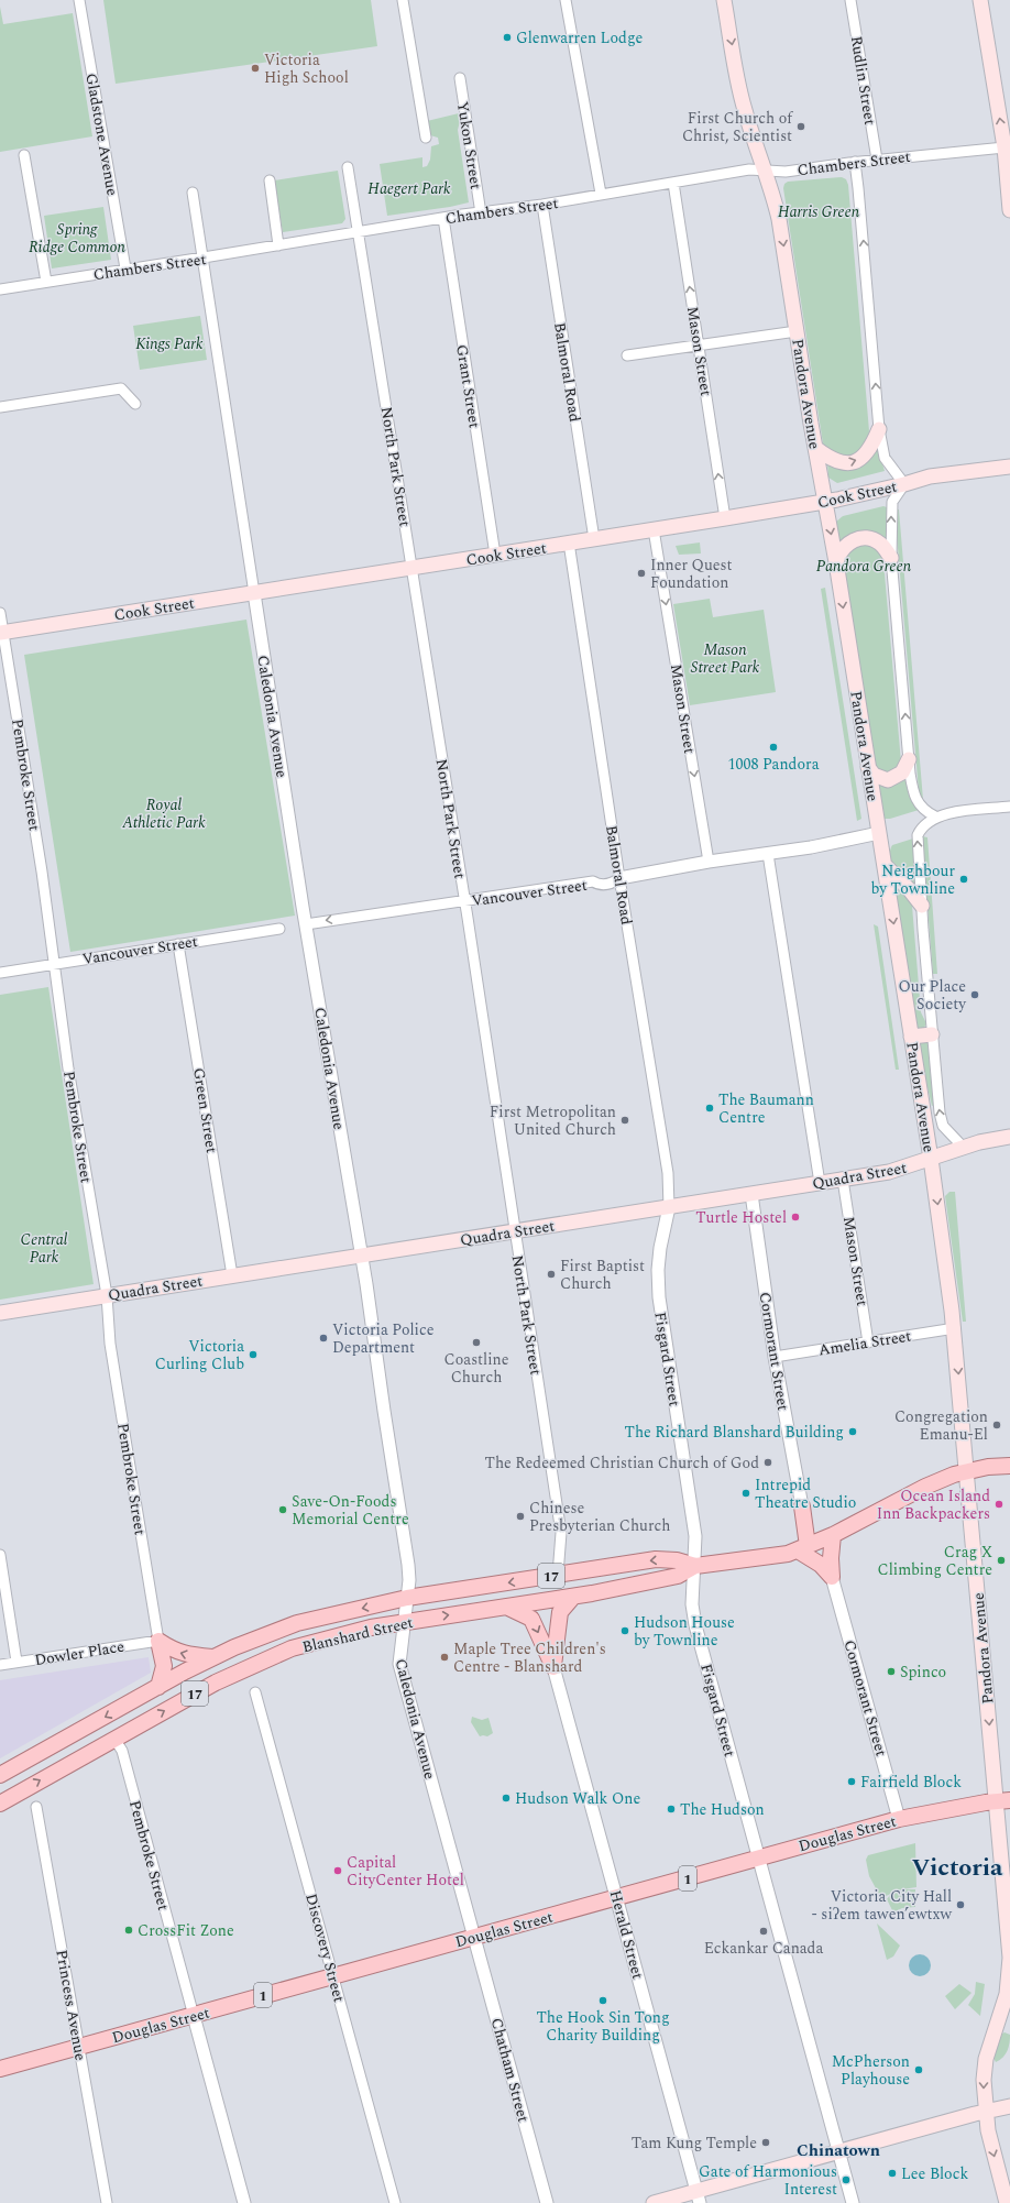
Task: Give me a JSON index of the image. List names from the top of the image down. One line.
{"streets":{"main road":["Pandora Avenue","Cook Street","Quadra Street","17","Blanshard Street","Douglas Street","1"],"street":["Rudlin Street","Gladstone Avenue","Yukon Street","Chambers Street","Mason Street","Balmoral Road","Grant Street","North Park Street","Caledonia Avenue","Pembroke Street","Vancouver Street","Green Street","Amelia Street","Cormorant Street","Fisgard Street","Dowler Place","Herald Street","Discovery Street","Princess Avenue","Chatham Street"]},"crossings":[["Rudlin Street","Chambers Street"],["Gladstone Avenue","Chambers Street"],["Yukon Street","Chambers Street"],["Chambers Street","Mason Street"],["Chambers Street","Balmoral Road"],["Chambers Street","Grant Street"],["Chambers Street","Pandora Avenue"],["Chambers Street","North Park Street"],["Chambers Street","Caledonia Avenue"],["Mason Street","Cook Street"],["Mason Street","Vancouver Street"],["Mason Street","Quadra Street"],["Mason Street","Amelia Street"],["Balmoral Road","Cook Street"],["Balmoral Road","Vancouver Street"],["Balmoral Road","Quadra Street"],["Balmoral Road","Fisgard Street"],["Grant Street","Cook Street"],["Pandora Avenue","Cook Street"],["Pandora Avenue","Vancouver Street"],["Pandora Avenue","Quadra Street"],["Pandora Avenue","Amelia Street"],["Pandora Avenue","Blanshard Street"],["Pandora Avenue","Douglas Street"],["North Park Street","Cook Street"],["North Park Street","Vancouver Street"],["North Park Street","Quadra Street"],["North Park Street","Blanshard Street"],["Cook Street","Caledonia Avenue"],["Cook Street","Pembroke Street"],["Caledonia Avenue","Vancouver Street"],["Caledonia Avenue","Quadra Street"],["Caledonia Avenue","Blanshard Street"],["Caledonia Avenue","Douglas Street"],["Caledonia Avenue","Chatham Street"],["Pembroke Street","Vancouver Street"],["Pembroke Street","Quadra Street"],["Pembroke Street","Blanshard Street"],["Pembroke Street","Dowler Place"],["Pembroke Street","Douglas Street"],["Vancouver Street","Green Street"],["Green Street","Quadra Street"],["Quadra Street","Cormorant Street"],["Quadra Street","Fisgard Street"],["Amelia Street","Cormorant Street"],["Cormorant Street","Douglas Street"],["Fisgard Street","Blanshard Street"],["Fisgard Street","Douglas Street"],["Douglas Street","Herald Street"],["Douglas Street","Discovery Street"],["Douglas Street","Princess Avenue"],["Douglas Street","Chatham Street"]],"districts":["Victoria","Chinatown"],"parks":["Haegert Park","Harris Green","Spring Ridge Common","Kings Park","Pandora Green","Mason Street Park","Royal Athletic Park","Central Park"],"places":["Glenwarren Lodge","Victoria High School","First Church of Christ, Scientist","Inner Quest Foundation","1008 Pandora","Neighbour by Townline","Our Place Society","The Baumann Centre","First Metropolitan United Church","Turtle Hostel","First Baptist Church","Victoria Police Department","Coastline Church","Victoria Curling Club","Congregation Emanu-El","The Richard Blanshard Building","The Redeemed Christian Church of God","Intrepid Theatre Studio","Ocean Island Inn Backpackers","Save-On-Foods Memorial Centre","Chinese Presbyterian Church","Crag X Climbing Centre","Hudson House by Townline","Maple Tree Children's Centre - Blanshard","Spinco","Fairfield Block","Hudson Walk One","The Hudson","Capital CityCenter Hotel","Victoria City Hall - siʔem tawen’ewtxw","CrossFit Zone","Eckankar Canada","The Hook Sin Tong Charity Building","McPherson Playhouse","Tam Kung Temple","Lee Block","Gate of Harmonious Interest"]}
